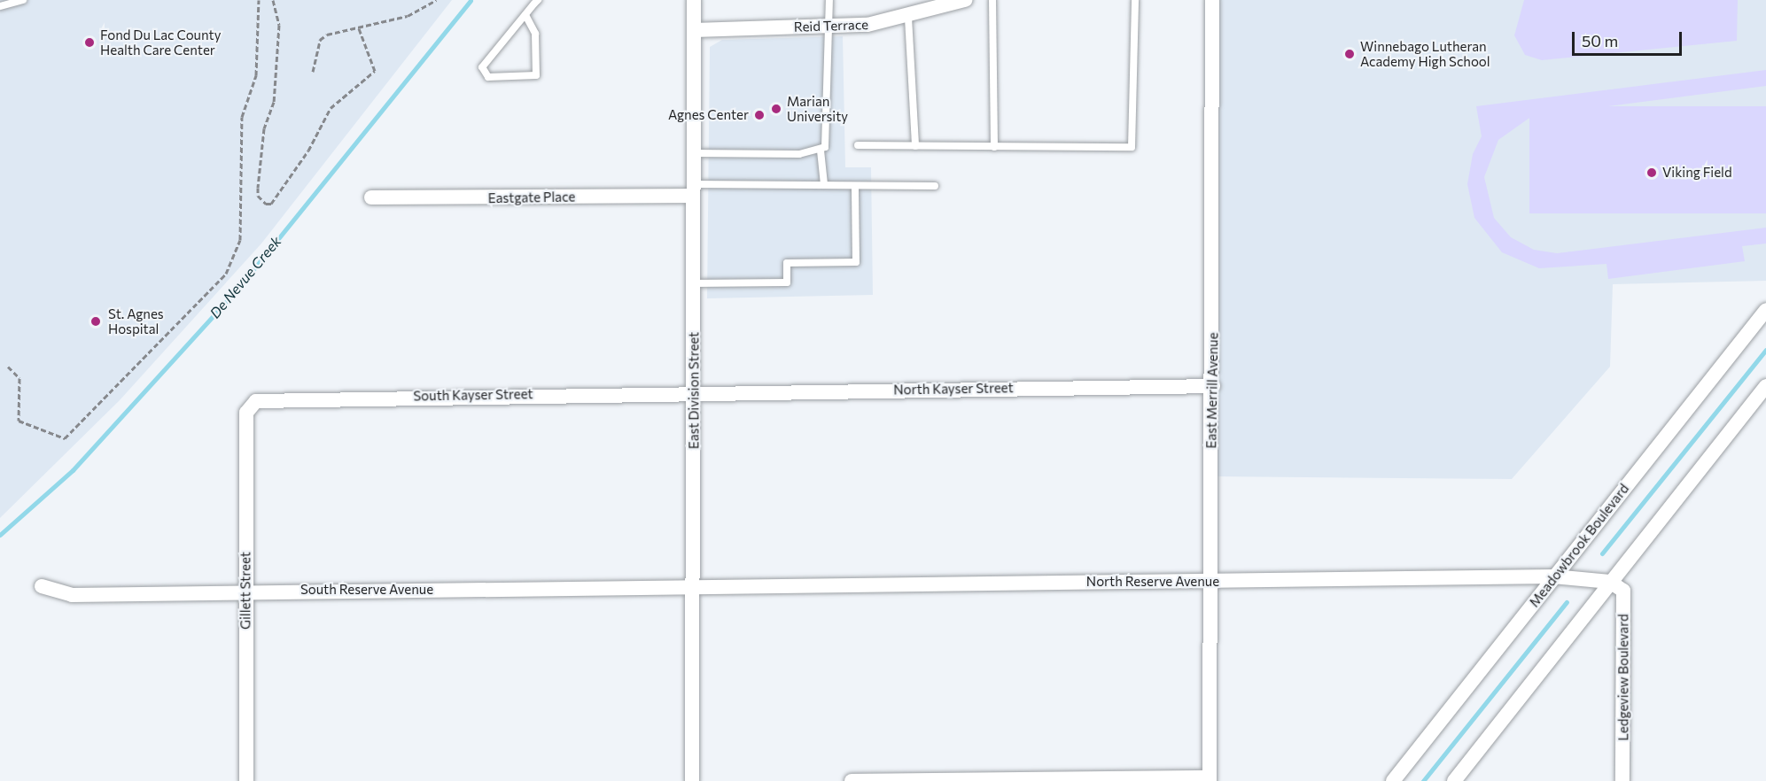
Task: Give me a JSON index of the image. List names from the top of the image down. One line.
{"streets":{"street":["Reid Terrace","Eastgate Place","North Kayser Street","East Division Street","East Merrill Avenue","South Kayser Street","Meadowbrook Boulevard","North Reserve Avenue","South Reserve Avenue","Gillett Street","Ledgeview Boulevard"]},"crossings":[["Reid Terrace","East Division Street"],["Eastgate Place","East Division Street"],["North Kayser Street","East Division Street"],["North Kayser Street","East Merrill Avenue"],["North Kayser Street","South Kayser Street"],["East Division Street","South Kayser Street"],["East Division Street","North Reserve Avenue"],["East Division Street","South Reserve Avenue"],["East Merrill Avenue","North Reserve Avenue"],["South Kayser Street","Gillett Street"],["Meadowbrook Boulevard","North Reserve Avenue"],["North Reserve Avenue","South Reserve Avenue"],["North Reserve Avenue","Ledgeview Boulevard"],["South Reserve Avenue","Gillett Street"]],"water":["De Nevue Creek"],"places":["Fond Du Lac County Health Care Center","Winnebago Lutheran Academy High School","Marian University","Agnes Center","Viking Field","St. Agnes Hospital"],"scale_bar":"50 m"}
